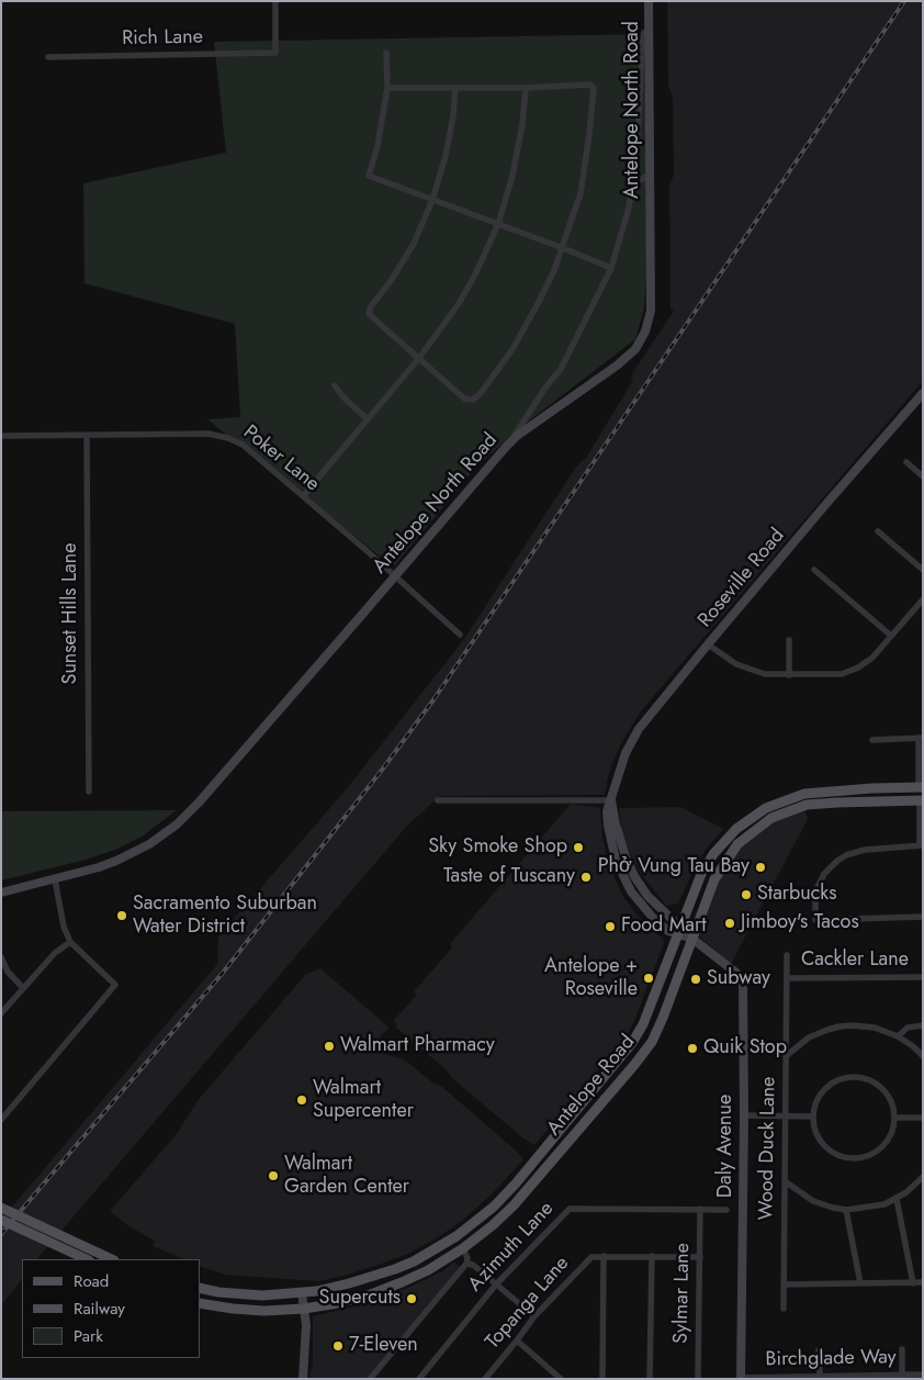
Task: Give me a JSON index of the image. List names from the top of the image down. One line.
{"streets":{"main road":["Antelope North Road","Roseville Road","Antelope Road","Daly Avenue"],"street":["Rich Lane","Poker Lane","Sunset Hills Lane","Cackler Lane","Wood Duck Lane","Azimuth Lane","Sylmar Lane","Topanga Lane","Birchglade Way"]},"crossings":[["Antelope North Road","Poker Lane"],["Poker Lane","Sunset Hills Lane"],["Roseville Road","Antelope Road"],["Roseville Road","Daly Avenue"],["Cackler Lane","Wood Duck Lane"],["Antelope Road","Daly Avenue"],["Daly Avenue","Birchglade Way"],["Azimuth Lane","Sylmar Lane"],["Sylmar Lane","Topanga Lane"]],"places":["Sky Smoke Shop","Phở Vung Tau Bay","Taste of Tuscany","Starbucks","Sacramento Suburban Water District","Jimboy's Tacos","Food Mart","Antelope + Roseville","Subway","Walmart Pharmacy","Quik Stop","Walmart Supercenter","Walmart Garden Center","Supercuts","7-Eleven"],"legend":["Road","Railway","Park"]}
